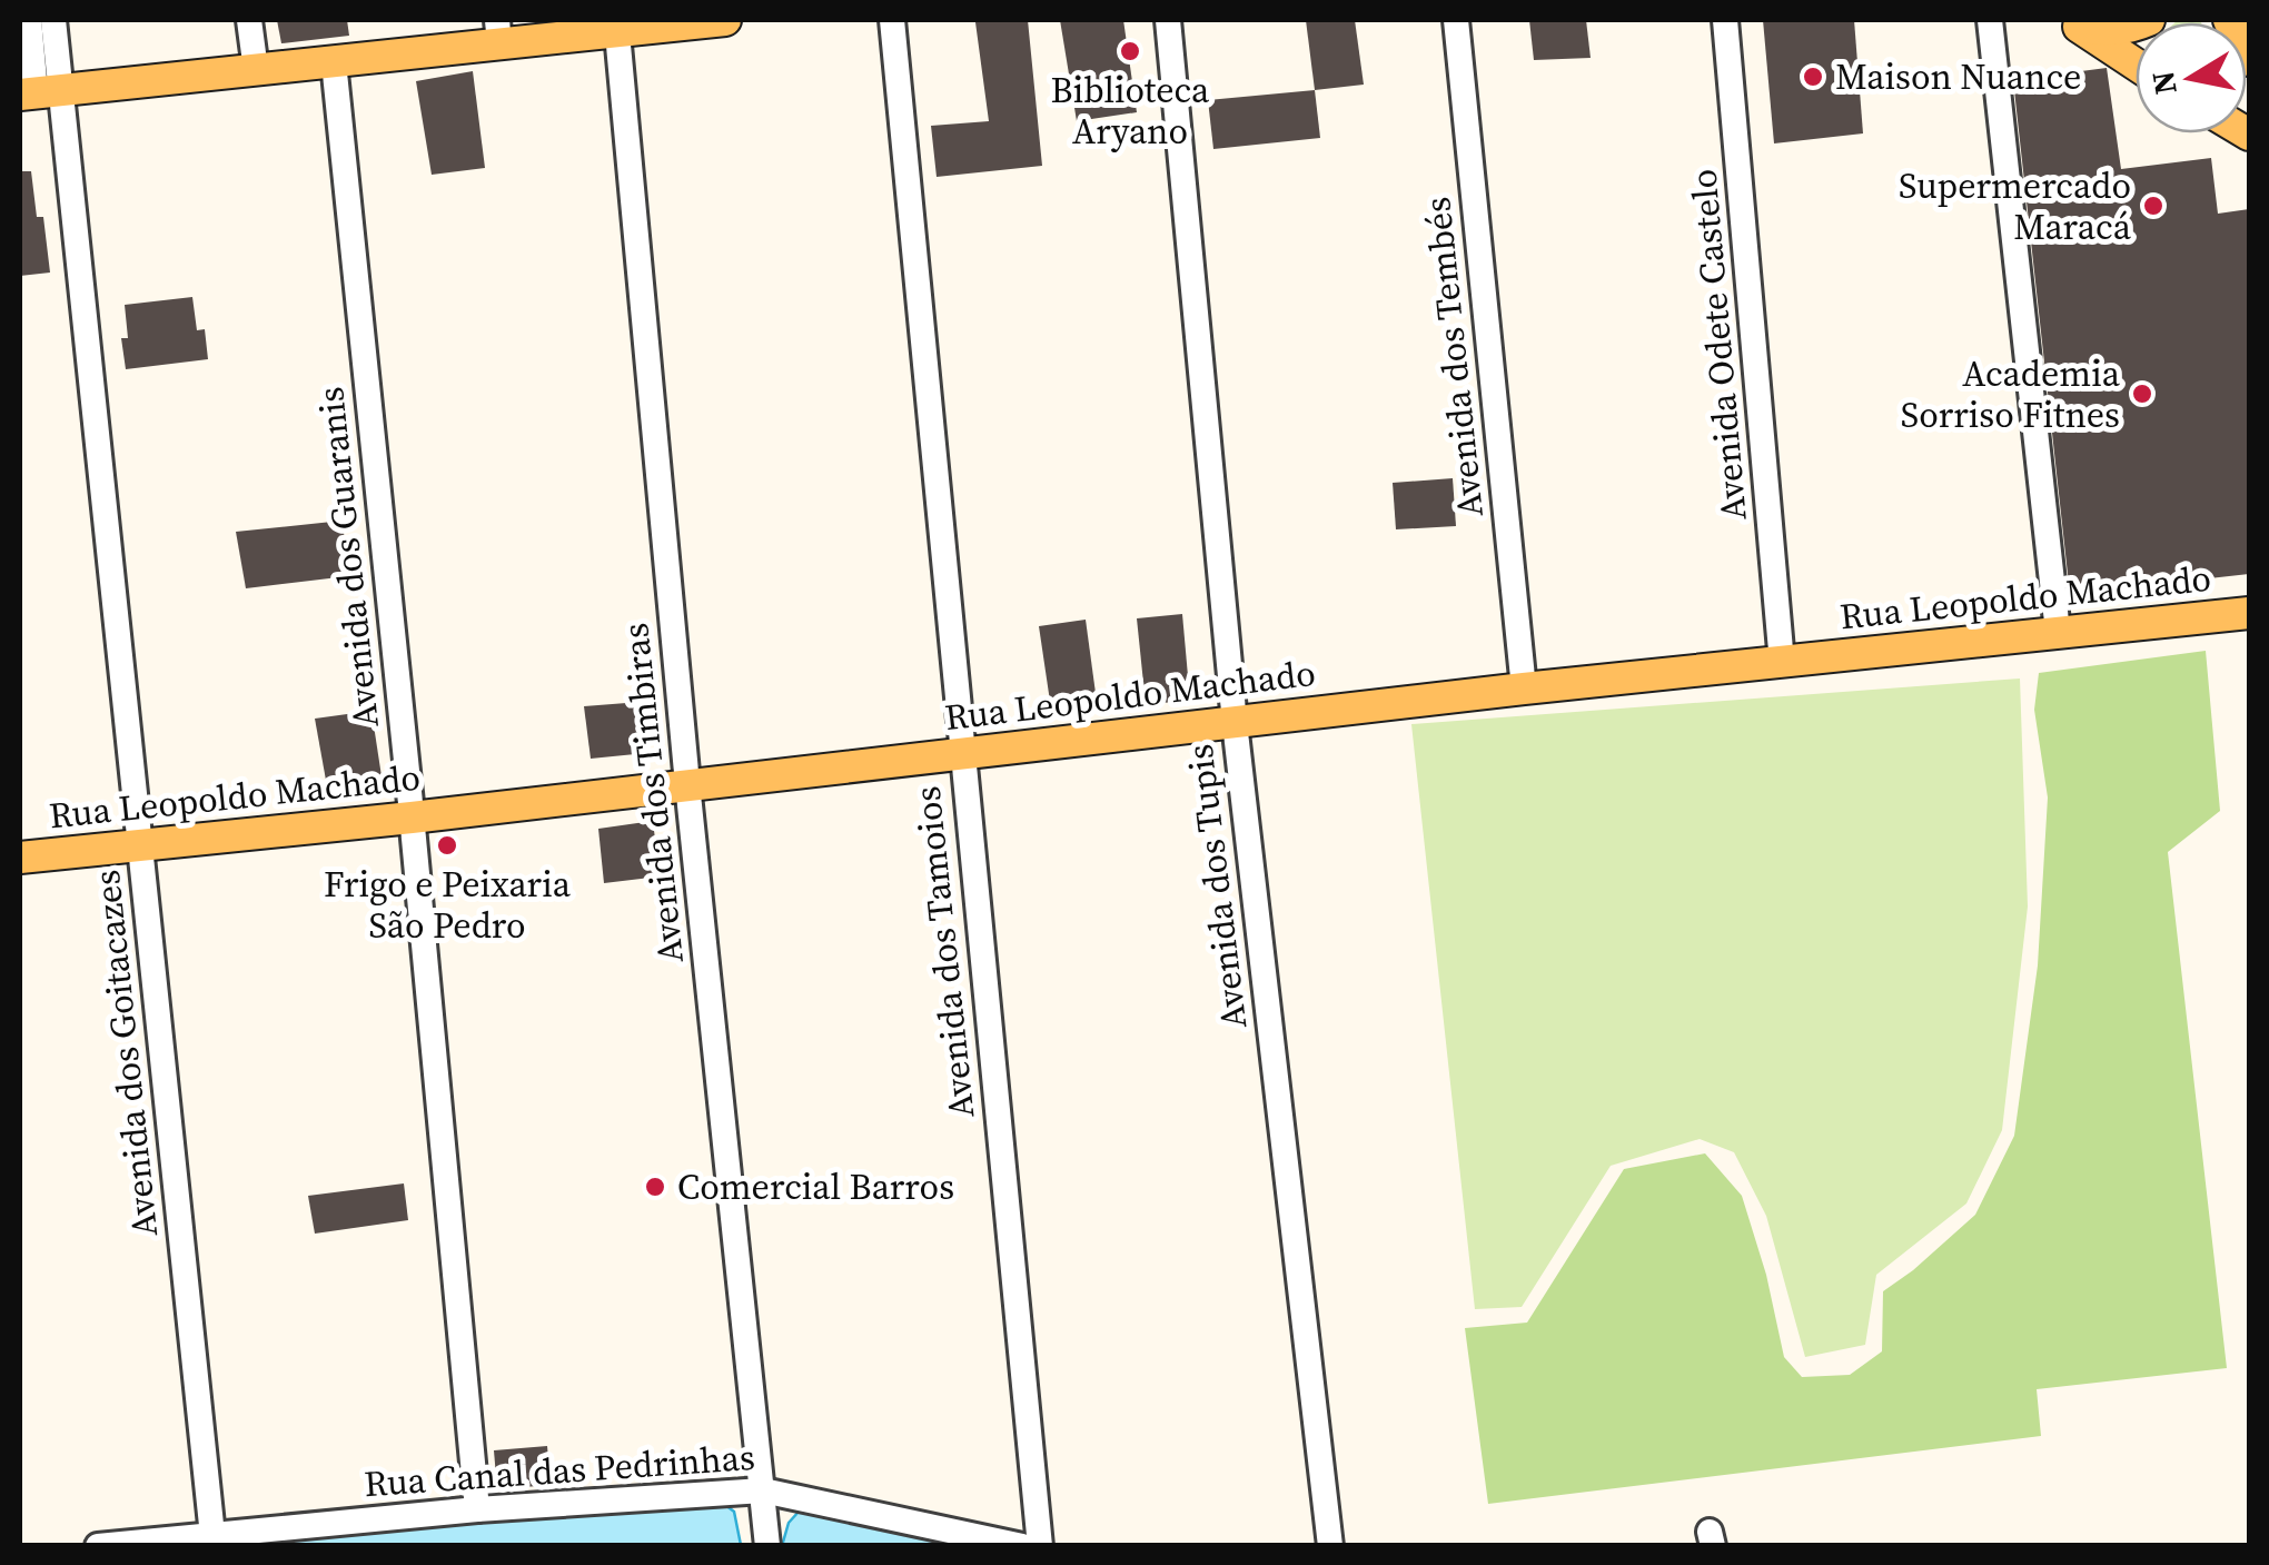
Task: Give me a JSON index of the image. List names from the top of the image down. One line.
{"streets":{"main road":["Rua Leopoldo Machado"],"street":["Avenida Odete Castelo","Avenida dos Tembés","Avenida dos Guaranis","Avenida dos Timbiras","Avenida dos Tupis","Avenida dos Tamoios","Avenida dos Goitacazes","Rua Canal das Pedrinhas"]},"crossings":[["Avenida Odete Castelo","Rua Leopoldo Machado"],["Avenida dos Tembés","Rua Leopoldo Machado"],["Avenida dos Guaranis","Rua Leopoldo Machado"],["Avenida dos Guaranis","Rua Canal das Pedrinhas"],["Rua Leopoldo Machado","Avenida dos Timbiras"],["Rua Leopoldo Machado","Avenida dos Tupis"],["Rua Leopoldo Machado","Avenida dos Tamoios"],["Rua Leopoldo Machado","Avenida dos Goitacazes"],["Avenida dos Timbiras","Rua Canal das Pedrinhas"],["Avenida dos Goitacazes","Rua Canal das Pedrinhas"]],"places":["Biblioteca Aryano","Maison Nuance","Supermercado Maracá","Academia Sorriso Fitnes","Frigo e Peixaria São Pedro","Comercial Barros"],"north":"left"}
